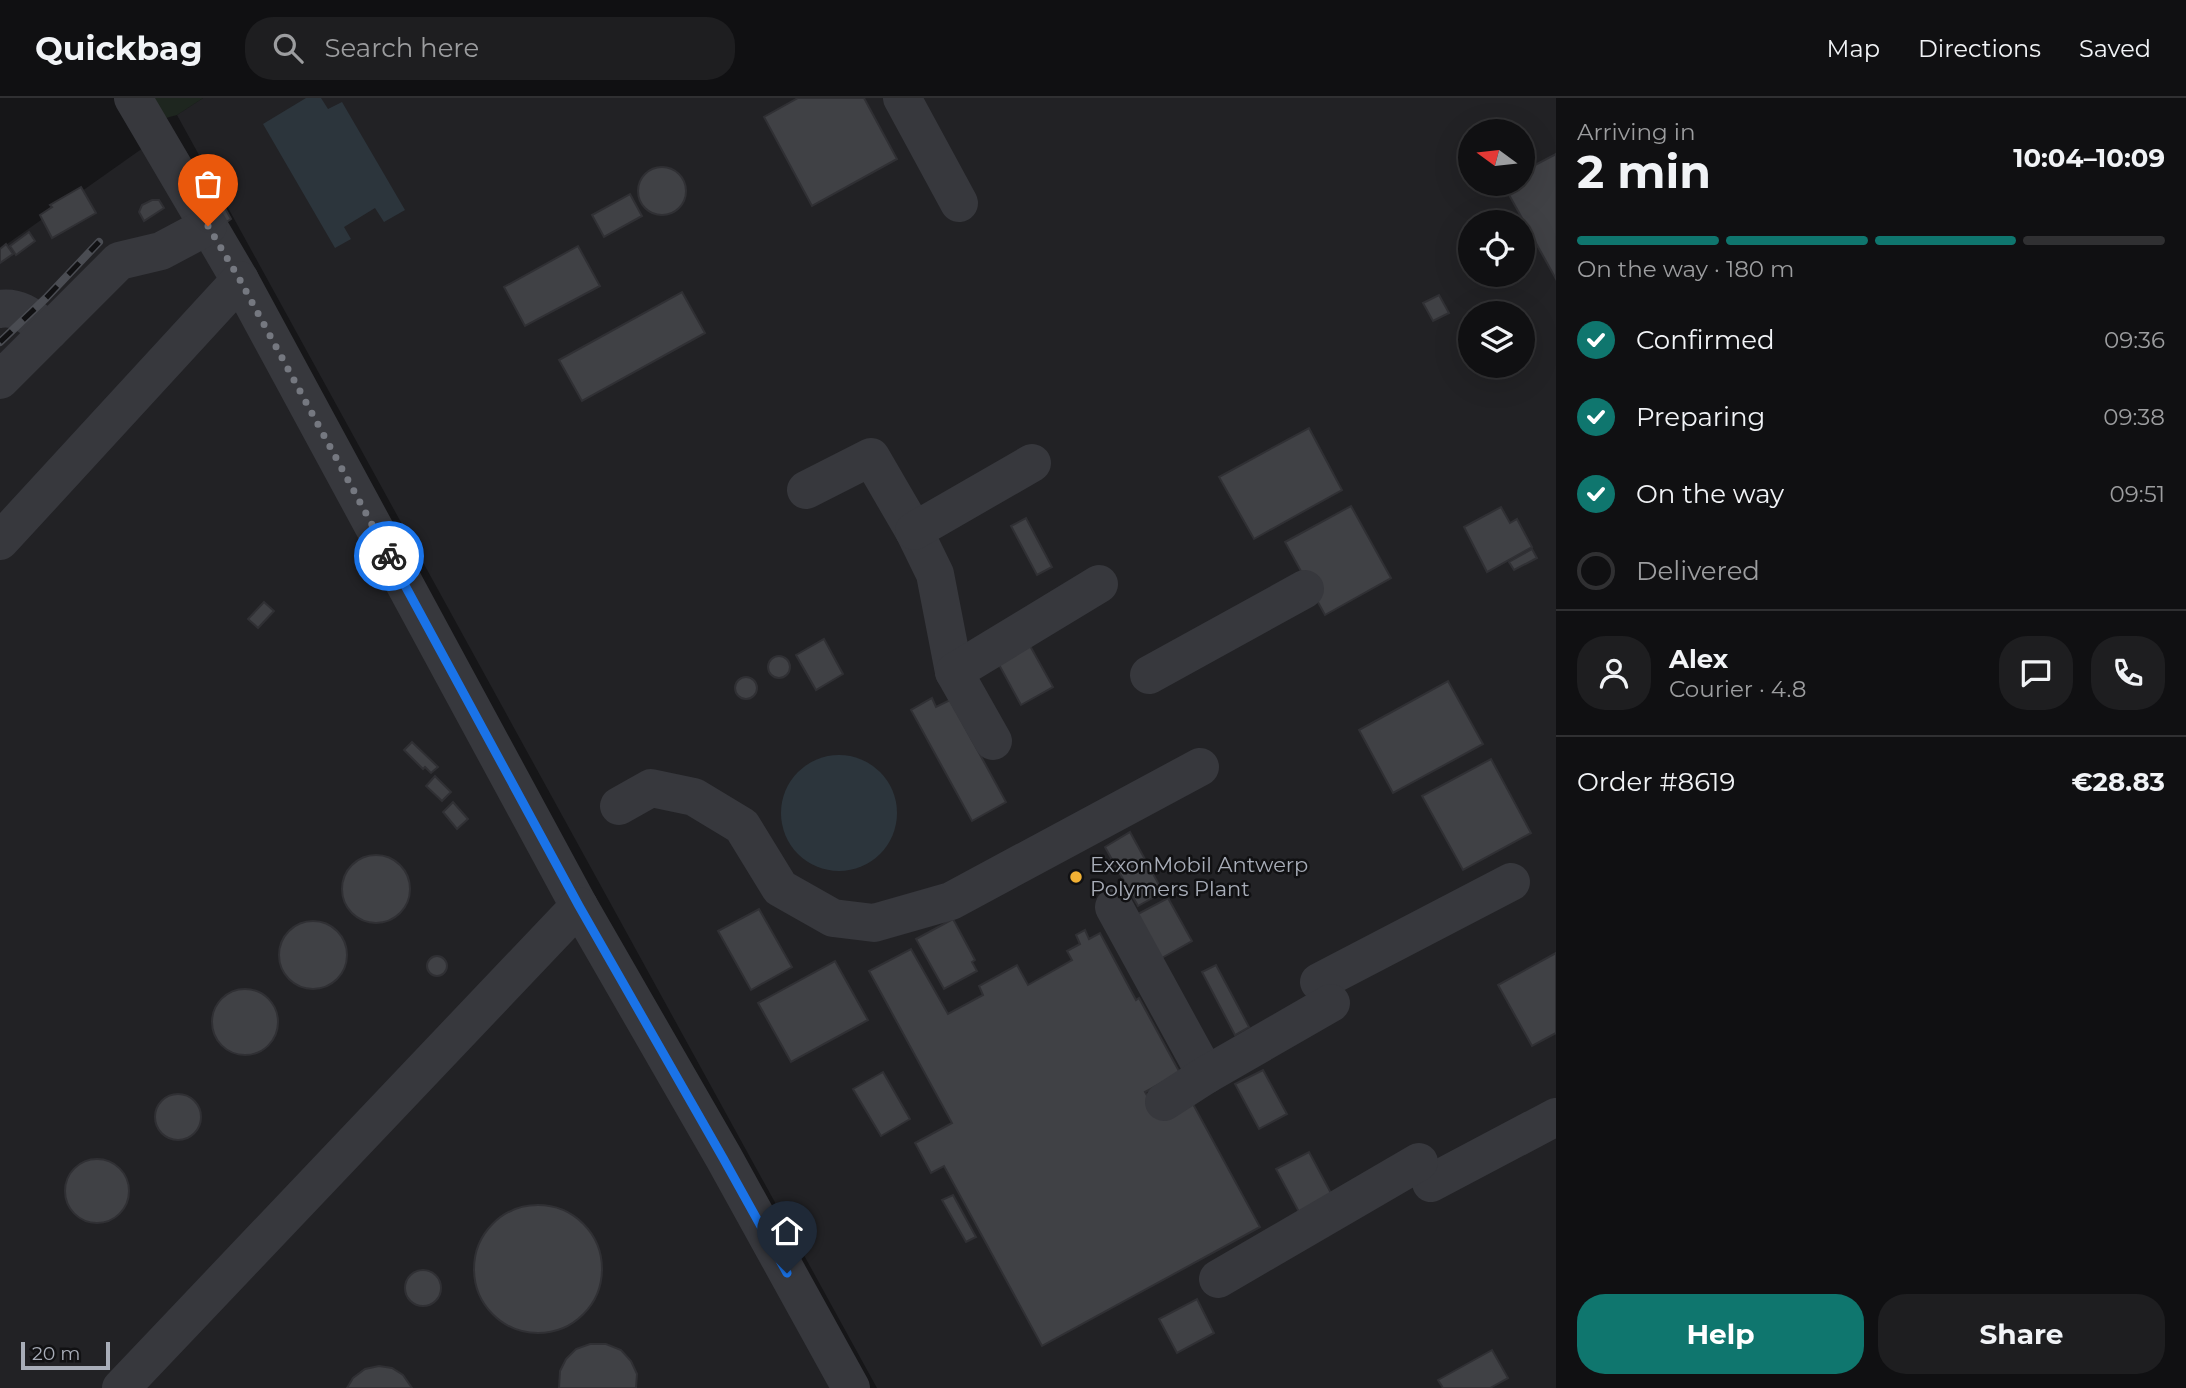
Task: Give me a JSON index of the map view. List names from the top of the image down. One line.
{"places":["ExxonMobil Antwerp Polymers Plant"],"scale_bar":"20 m","north":"left","page":{"header":"Quickbag","search":"Search here","nav":["Map","Directions","Saved"],"heading":["2 min","Arriving in","10:04–10:09"],"panel":["Alex","Courier · 4.8","Order #8619","€28.83"],"bar":"On the way · 180 m","list":[["Confirmed","09:36"],["Preparing","09:38"],["On the way","09:51"],"Delivered"],"buttons":["Help","Share"],"scale":"20 m"}}
